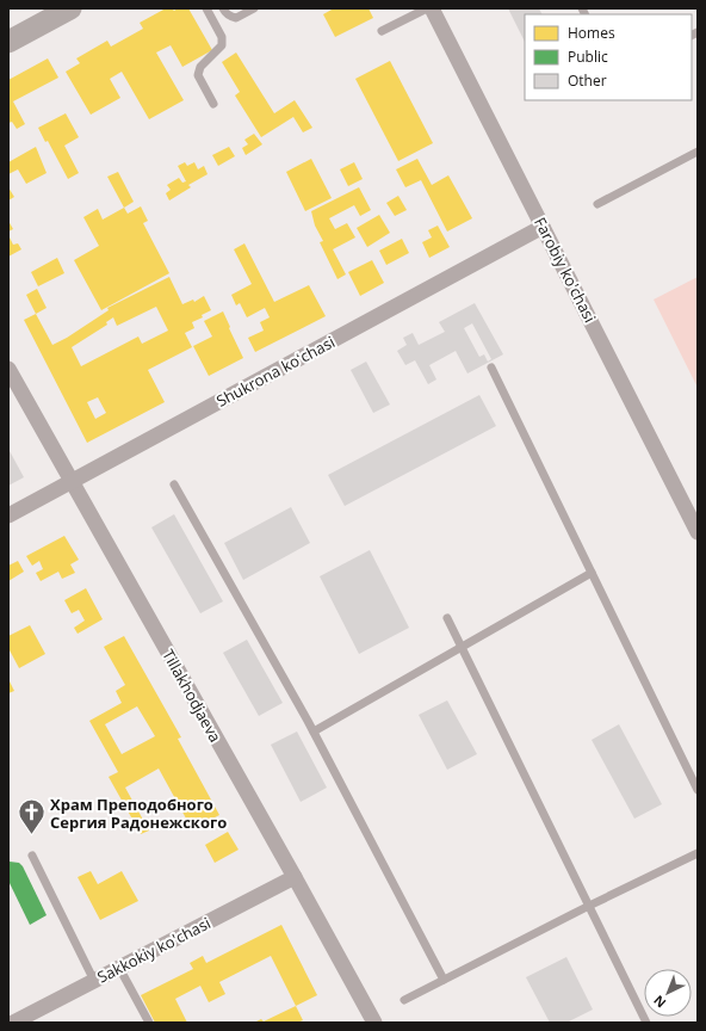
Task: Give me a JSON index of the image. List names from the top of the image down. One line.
{"streets":{"street":["Farobiy ko'chasi","Shukrona koʻchasi","Tillakhodjaeva","Sakkokiy ko'chasi"]},"crossings":[["Farobiy ko'chasi","Shukrona koʻchasi"],["Shukrona koʻchasi","Tillakhodjaeva"],["Tillakhodjaeva","Sakkokiy ko'chasi"]],"places":{"church":["Храм Преподобного Сергия Радонежского"]},"legend":["Homes","Public","Other"],"north":"bottom left"}
